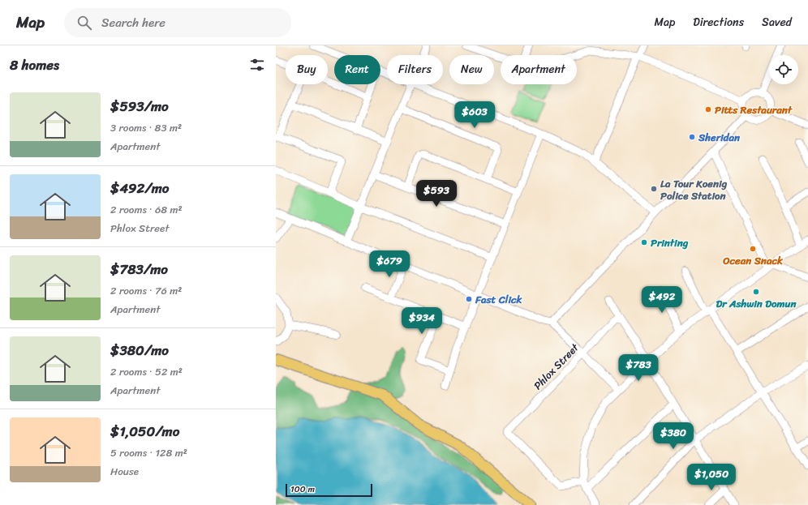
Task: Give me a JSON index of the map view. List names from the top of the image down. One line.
{"streets":{"street":["Phlox Street"]},"places":["Pitts Restaurant","Sheridan","La Tour Koenig Police Station","Printing","Ocean Snack","Dr Ashwin Domun","Fast Click"],"scale_bar":"100 m","page":{"header":"Map","search":"Search here","nav":["Map","Directions","Saved"],"heading":"8 homes","chip":["Buy","Rent","Filters","New","Apartment"],"list":[{"name":"$593/mo","note":"3 rooms · 83 m² · Apartment"},{"name":"$492/mo","note":"2 rooms · 68 m² · Phlox Street"},{"name":"$783/mo","note":"2 rooms · 76 m² · Apartment"},{"name":"$380/mo","note":"2 rooms · 52 m² · Apartment"},{"name":"$1,050/mo","note":"5 rooms · 128 m² · House"}],"price":["$603","$593","$679","$492","$934","$783","$380","$1,050"],"scale":"100 m"}}
